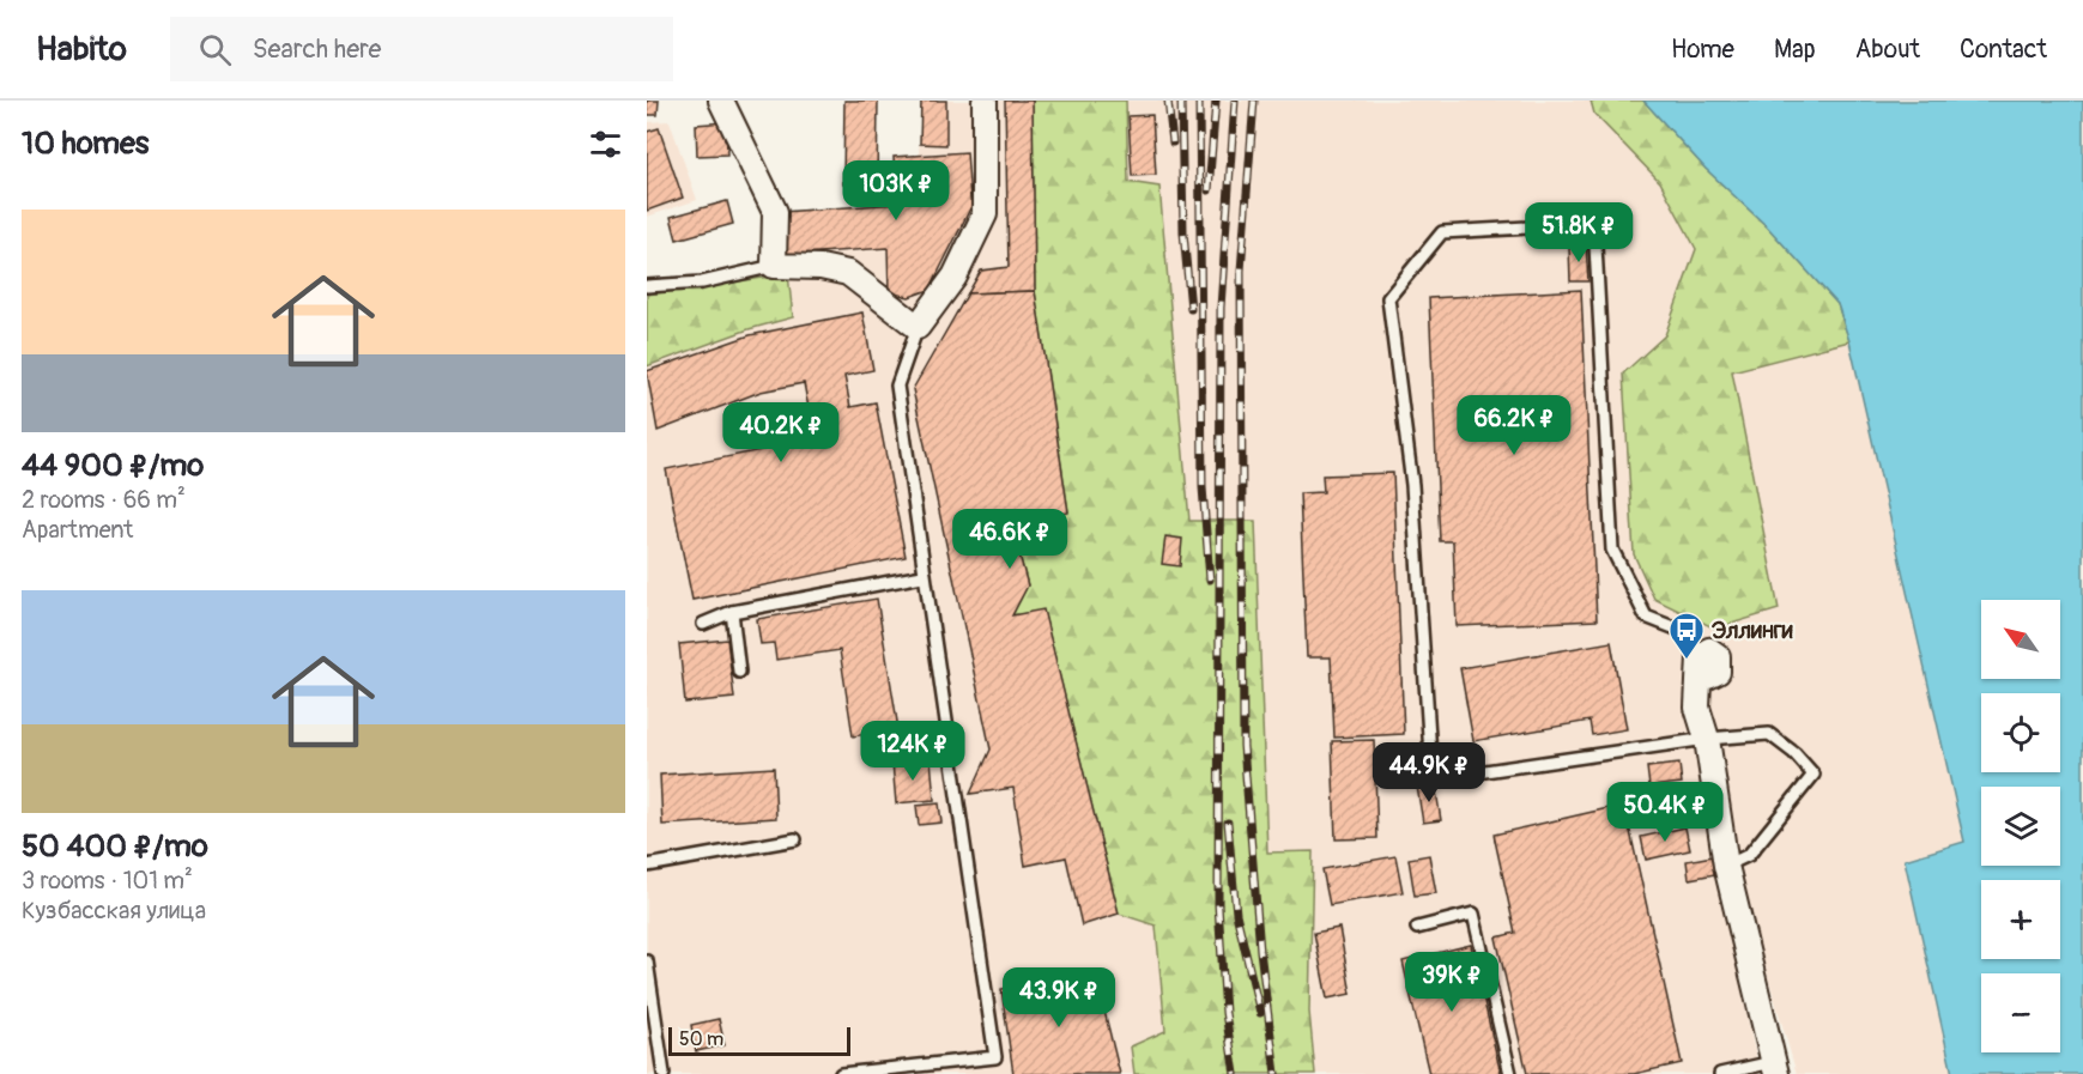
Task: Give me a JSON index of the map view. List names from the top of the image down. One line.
{"places":{"bus stop":["Эллинги"]},"scale_bar":"50 m","north":"top left","page":{"header":"Habito","search":"Search here","nav":["Home","Map","About","Contact"],"heading":"10 homes","price":["103K ₽","51.8K ₽","66.2K ₽","40.2K ₽","46.6K ₽","124K ₽","44.9K ₽","50.4K ₽","39K ₽","43.9K ₽"],"list":[{"name":"44 900 ₽/mo","note":"2 rooms · 66 m² · Apartment"},{"name":"50 400 ₽/mo","note":"3 rooms · 101 m² · Кузбасская улица"}],"map_buttons":["+","−"],"scale":"50 m"}}
